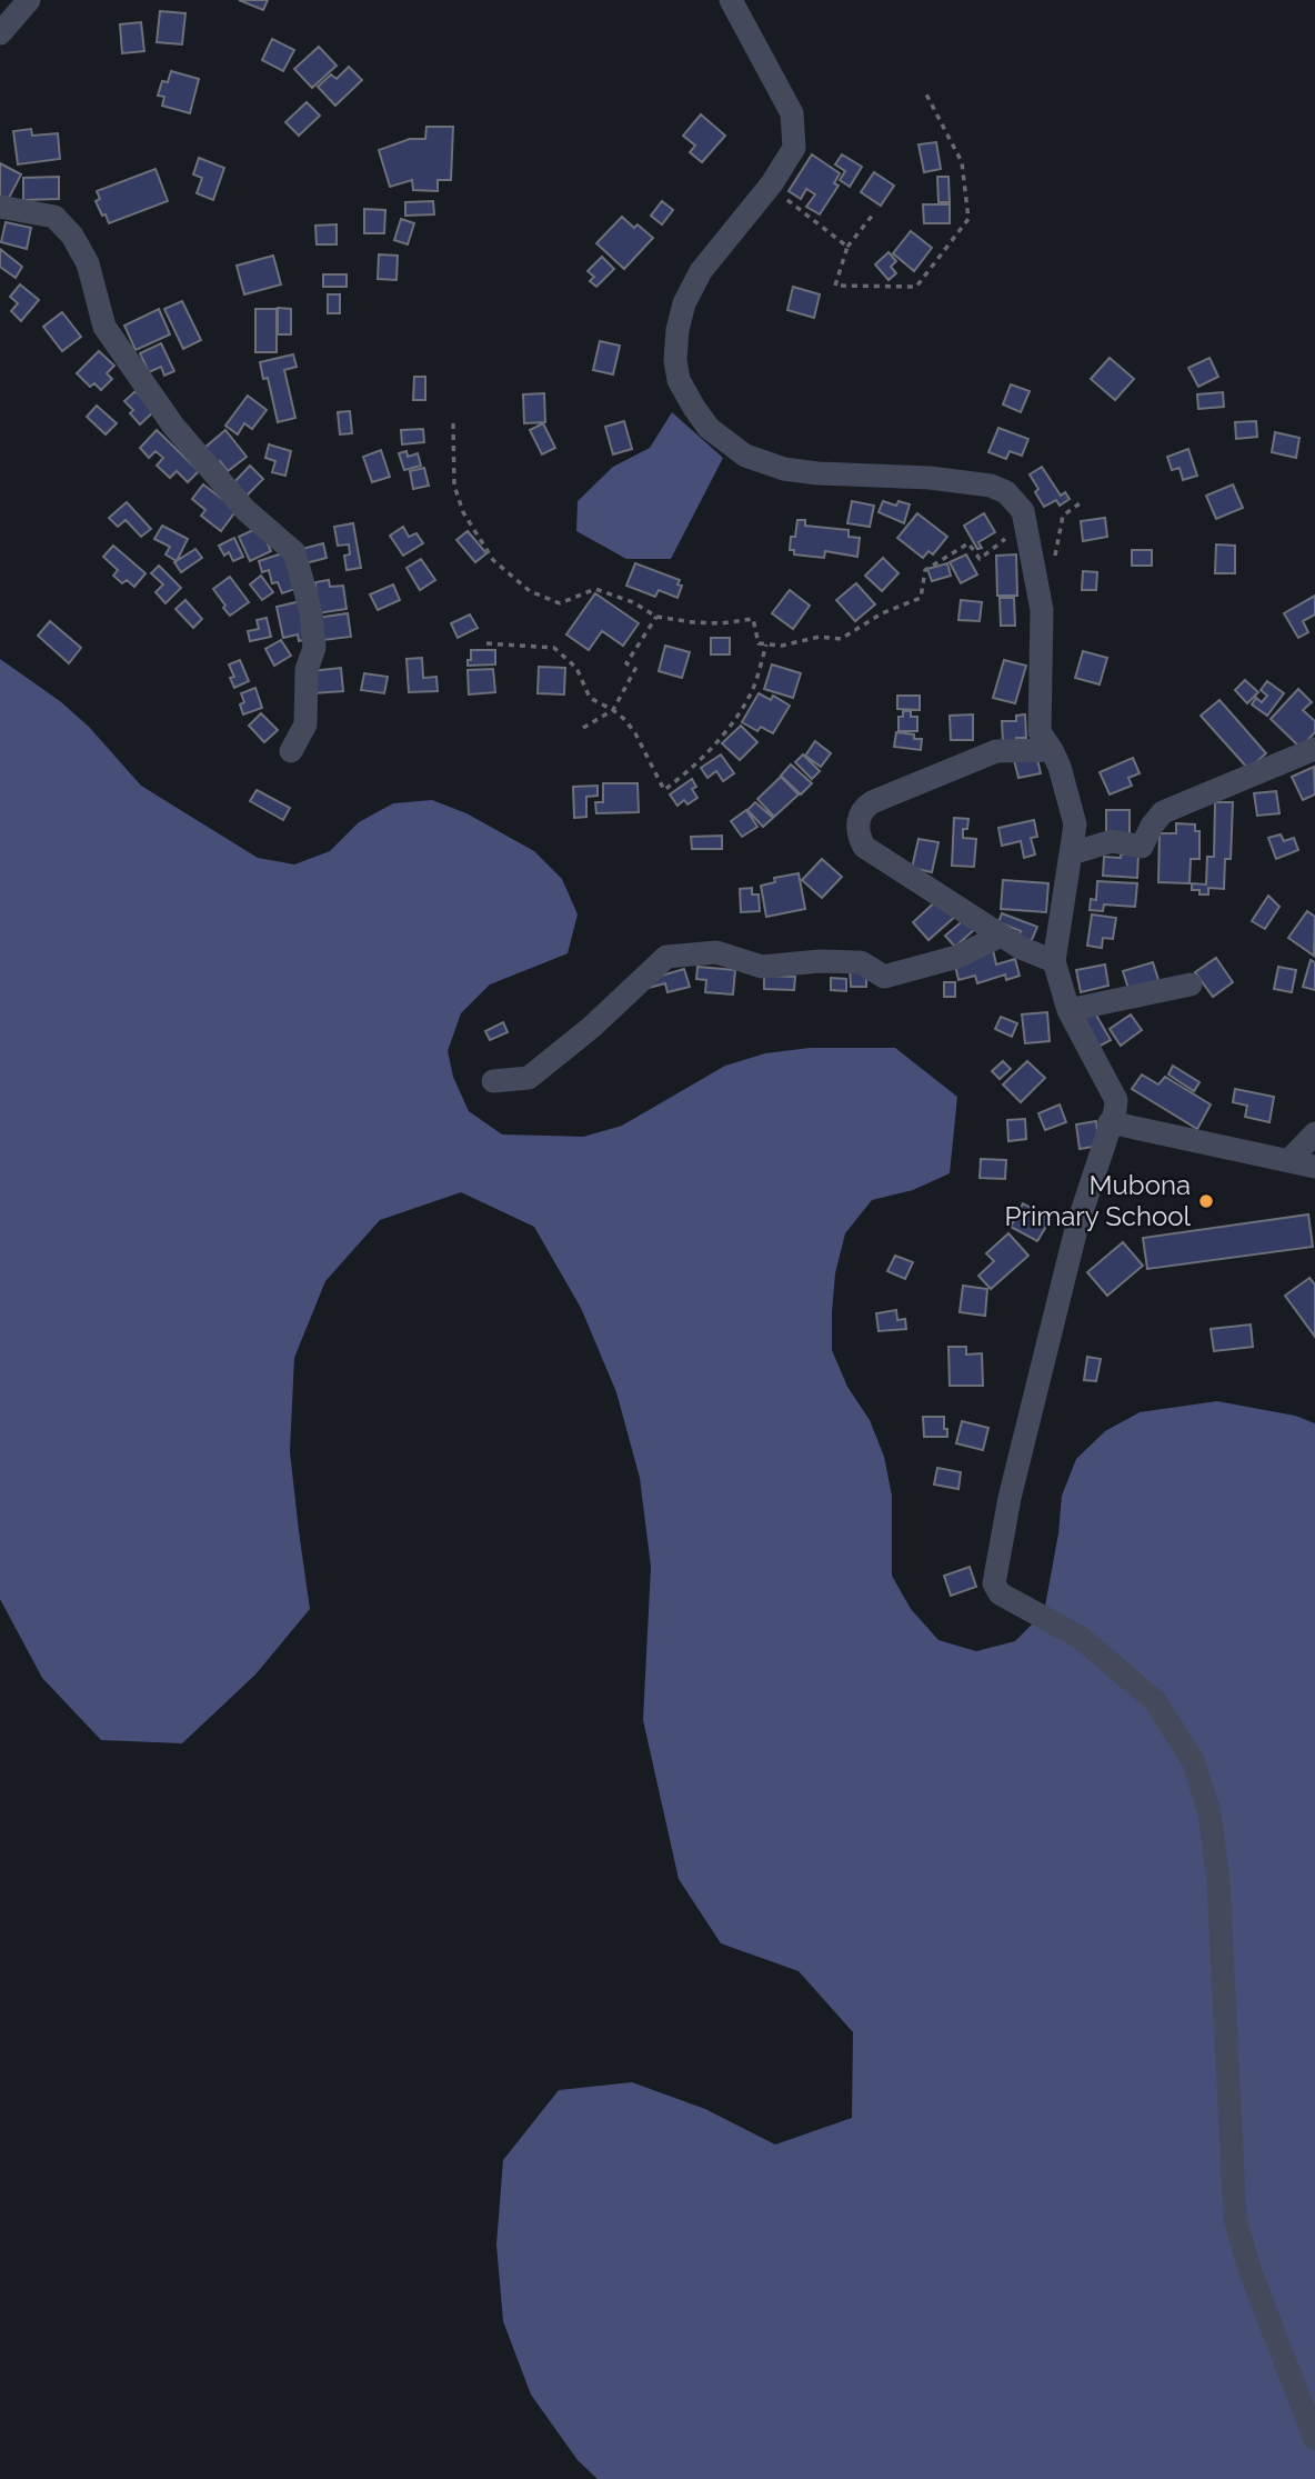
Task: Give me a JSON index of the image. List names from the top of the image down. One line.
{"places":["Mubona Primary School"]}
